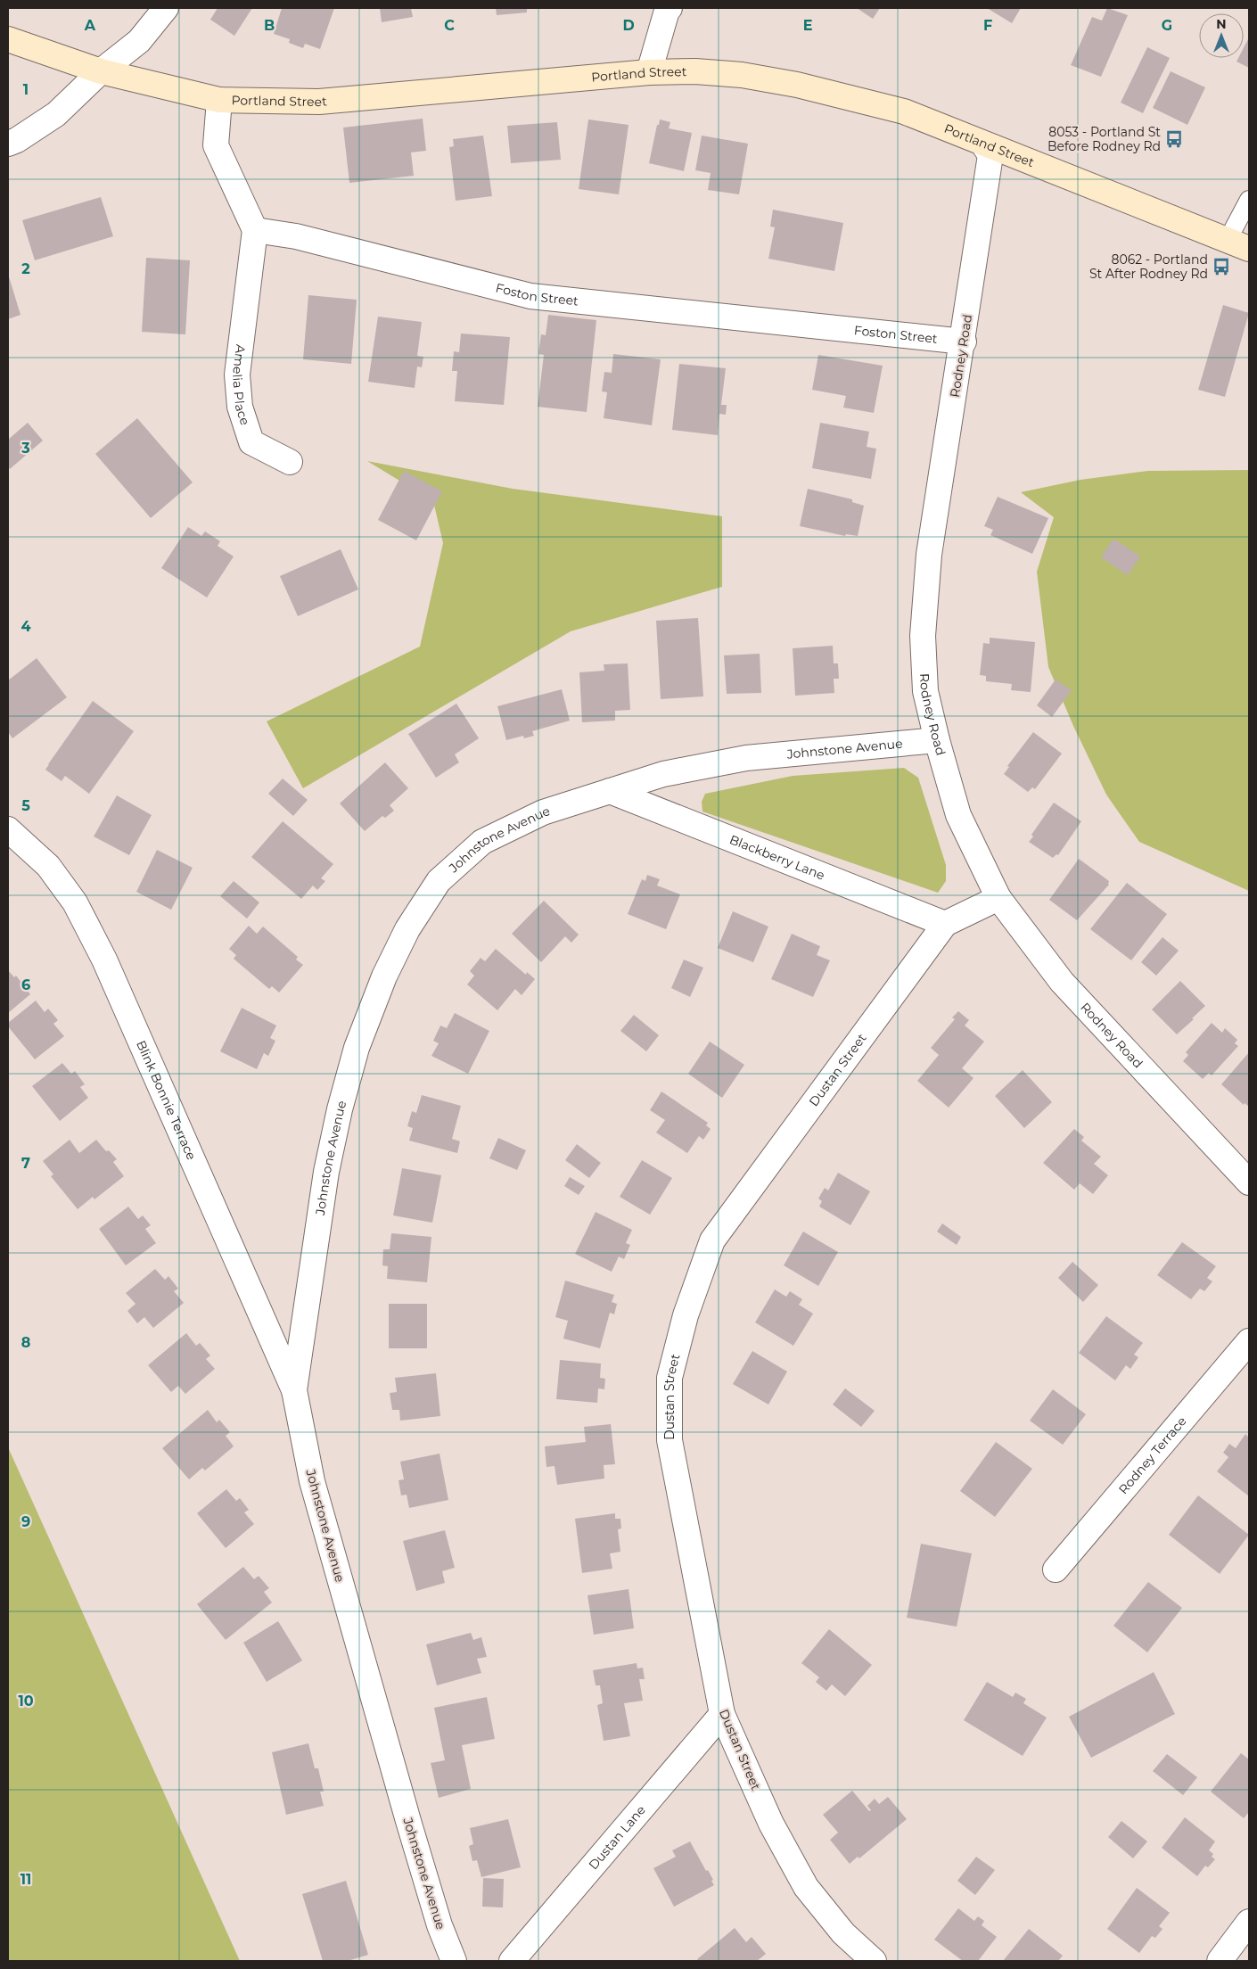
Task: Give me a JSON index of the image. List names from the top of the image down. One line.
{"streets":{"main road":["Portland Street"],"street":["Foston Street","Rodney Road","Amelia Place","Johnstone Avenue","Blackberry Lane","Dustan Street","Blink Bonnie Terrace","Rodney Terrace","Dustan Lane"]},"crossings":[["Portland Street","Rodney Road"],["Foston Street","Rodney Road"],["Foston Street","Amelia Place"],["Rodney Road","Johnstone Avenue"],["Rodney Road","Dustan Street"],["Johnstone Avenue","Blackberry Lane"],["Johnstone Avenue","Blink Bonnie Terrace"],["Blackberry Lane","Dustan Street"],["Dustan Street","Dustan Lane"]],"places":{"bus stop":["8053 - Portland St Before Rodney Rd","8062 - Portland St After Rodney Rd"]},"north":"top","grid":{"columns":["A","B","C","D","E","F","G"],"rows":["1","2","3","4","5","6","7","8","9","10","11"]}}
